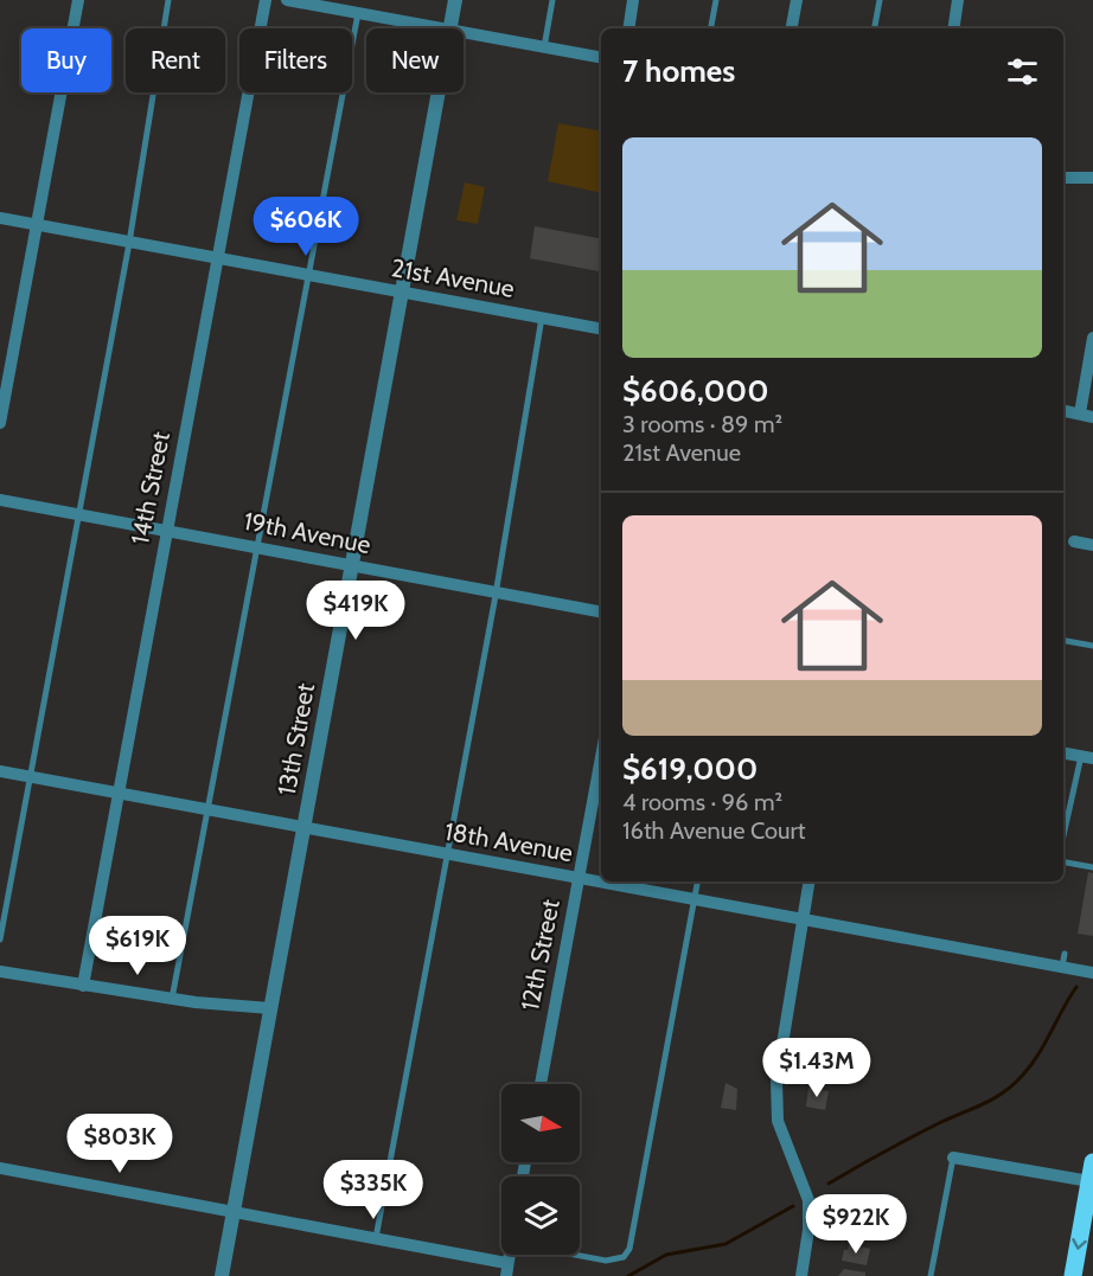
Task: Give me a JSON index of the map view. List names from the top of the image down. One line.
{"streets":{"street":["21st Avenue","14th Street","19th Avenue","13th Street","18th Avenue","12th Street"]},"crossings":[["21st Avenue","14th Street"],["21st Avenue","13th Street"],["14th Street","19th Avenue"],["14th Street","18th Avenue"],["19th Avenue","13th Street"],["13th Street","18th Avenue"],["18th Avenue","12th Street"]],"north":"right","page":{"chip":["Buy","Rent","Filters","New"],"heading":"7 homes","list":[{"name":"$606,000","note":"3 rooms · 89 m² · 21st Avenue"},{"name":"$619,000","note":"4 rooms · 96 m² · 16th Avenue Court"}],"price":["$606K","$419K","$619K","$1.43M","$803K","$335K","$922K"]}}
